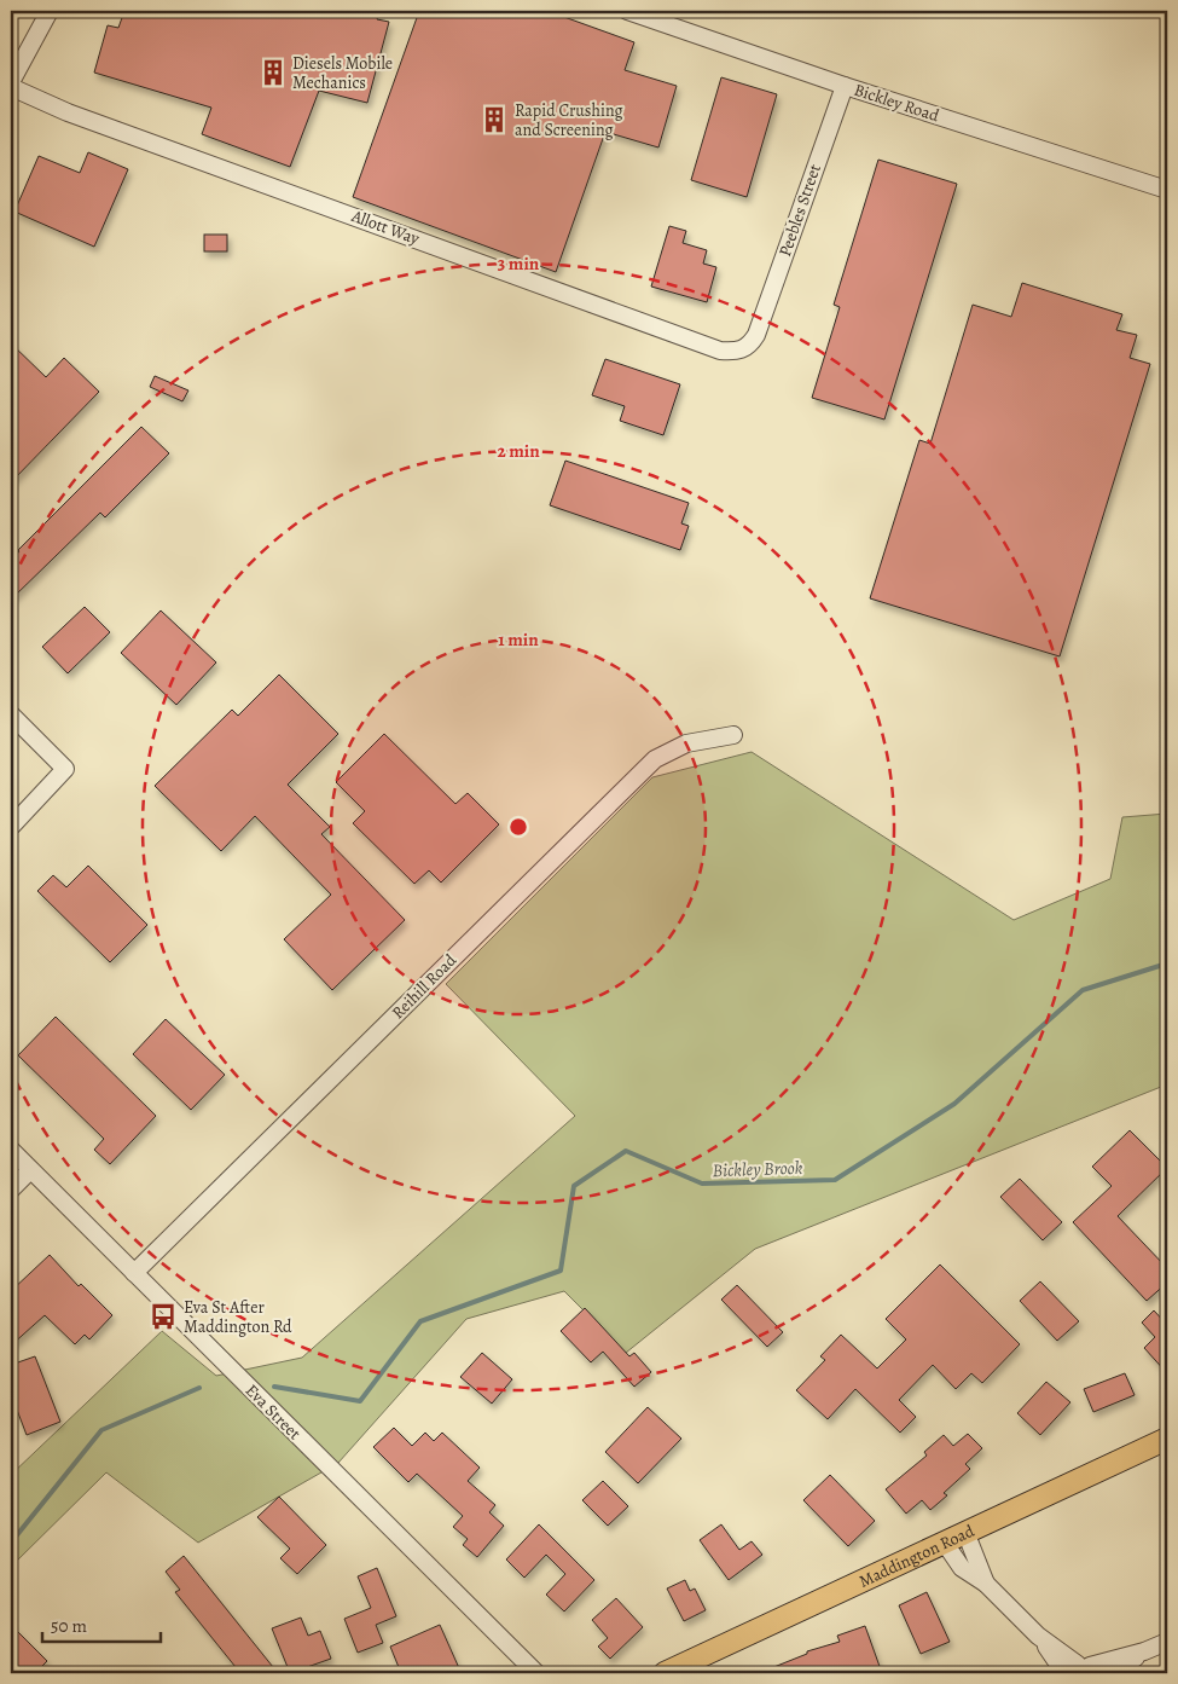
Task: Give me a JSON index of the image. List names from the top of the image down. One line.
{"streets":{"main road":["Maddington Road"],"street":["Bickley Road","Peebles Street","Allott Way","Reihill Road","Eva Street"]},"crossings":[["Bickley Road","Peebles Street"],["Peebles Street","Allott Way"],["Reihill Road","Eva Street"]],"water":["Bickley Brook"],"places":{"building":["Diesels Mobile Mechanics","Rapid Crushing and Screening"],"bus stop":["Eva St After Maddington Rd"]},"scale_bar":"50 m","rings":["3 min","2 min","1 min"]}
